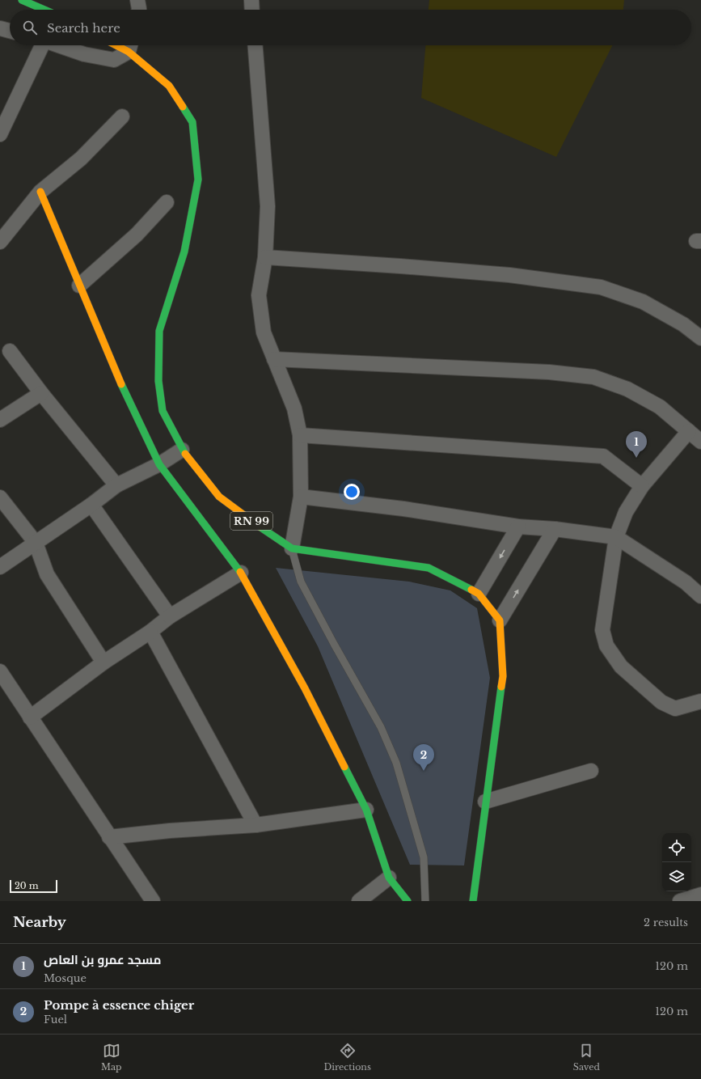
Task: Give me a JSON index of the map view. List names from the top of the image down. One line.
{"streets":{"main road":["RN 99"]},"scale_bar":"20 m","page":{"search":"Search here","pins":["1","2"],"scale":"20 m","heading":["Nearby","2 results"],"list":[{"mark":"1","name":"مسجد عمرو بن العاص","note":"Mosque","value":"120 m"},{"mark":"2","name":"Pompe à essence chiger","note":"Fuel","value":"120 m"}],"nav":["Map","Directions","Saved"]}}
